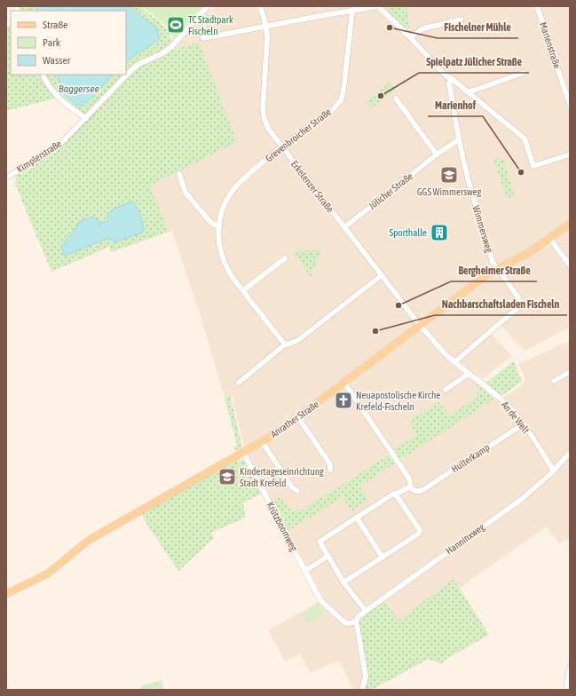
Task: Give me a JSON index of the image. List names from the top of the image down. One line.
{"streets":{"main road":["Anrather Straße"],"street":["Marienstraße","Grevenbroicher Straße","Kimplerstraße","Erkelenzer Straße","Jülicher Straße","Wimmersweg","An de Welt","Hulterkamp","Krützboomweg","Hanninxweg"]},"crossings":[["Grevenbroicher Straße","Erkelenzer Straße"],["Erkelenzer Straße","Jülicher Straße"],["Erkelenzer Straße","An de Welt"],["Erkelenzer Straße","Anrather Straße"],["Jülicher Straße","Wimmersweg"],["Wimmersweg","An de Welt"],["Wimmersweg","Anrather Straße"],["An de Welt","Anrather Straße"],["An de Welt","Hulterkamp"],["An de Welt","Hanninxweg"],["Anrather Straße","Krützboomweg"],["Krützboomweg","Hanninxweg"]],"water":["Baggersee"],"places":{"sports":["TC Stadtpark Fischeln"],"other":["Fischelner Mühle","Spielpatz Jülicher Straße","Marienhof","Bergheimer Straße","Nachbarschaftsladen Fischeln"],"school or university":["GGS Wimmersweg","Kindertageseinrichtung Stadt Krefeld"],"building":["Sporthalle"],"church":["Neuapostolische Kirche Krefeld-Fischeln"]},"legend":["Straße","Park","Wasser"]}
